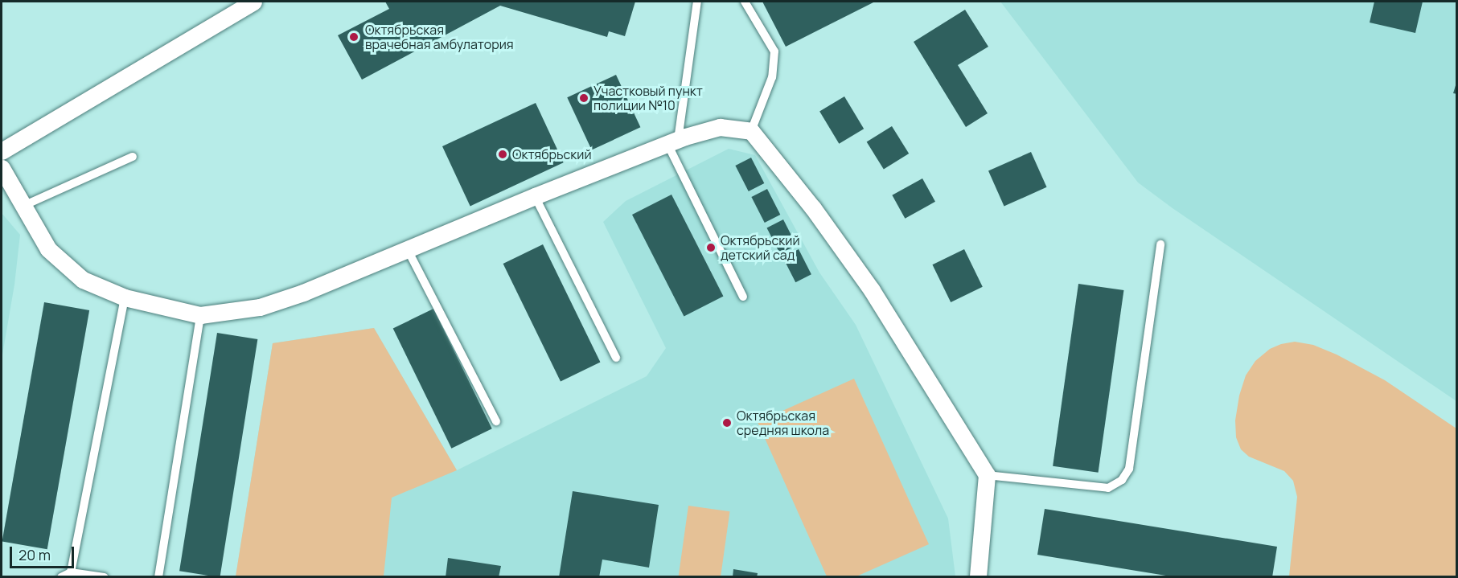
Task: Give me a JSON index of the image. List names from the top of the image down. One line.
{"places":["Октябрьская врачебная амбулатория","Участковый пункт полиции №10","Октябрьский","Октябрьский детский сад","Октябрьская средняя школа"],"scale_bar":"20 m"}
